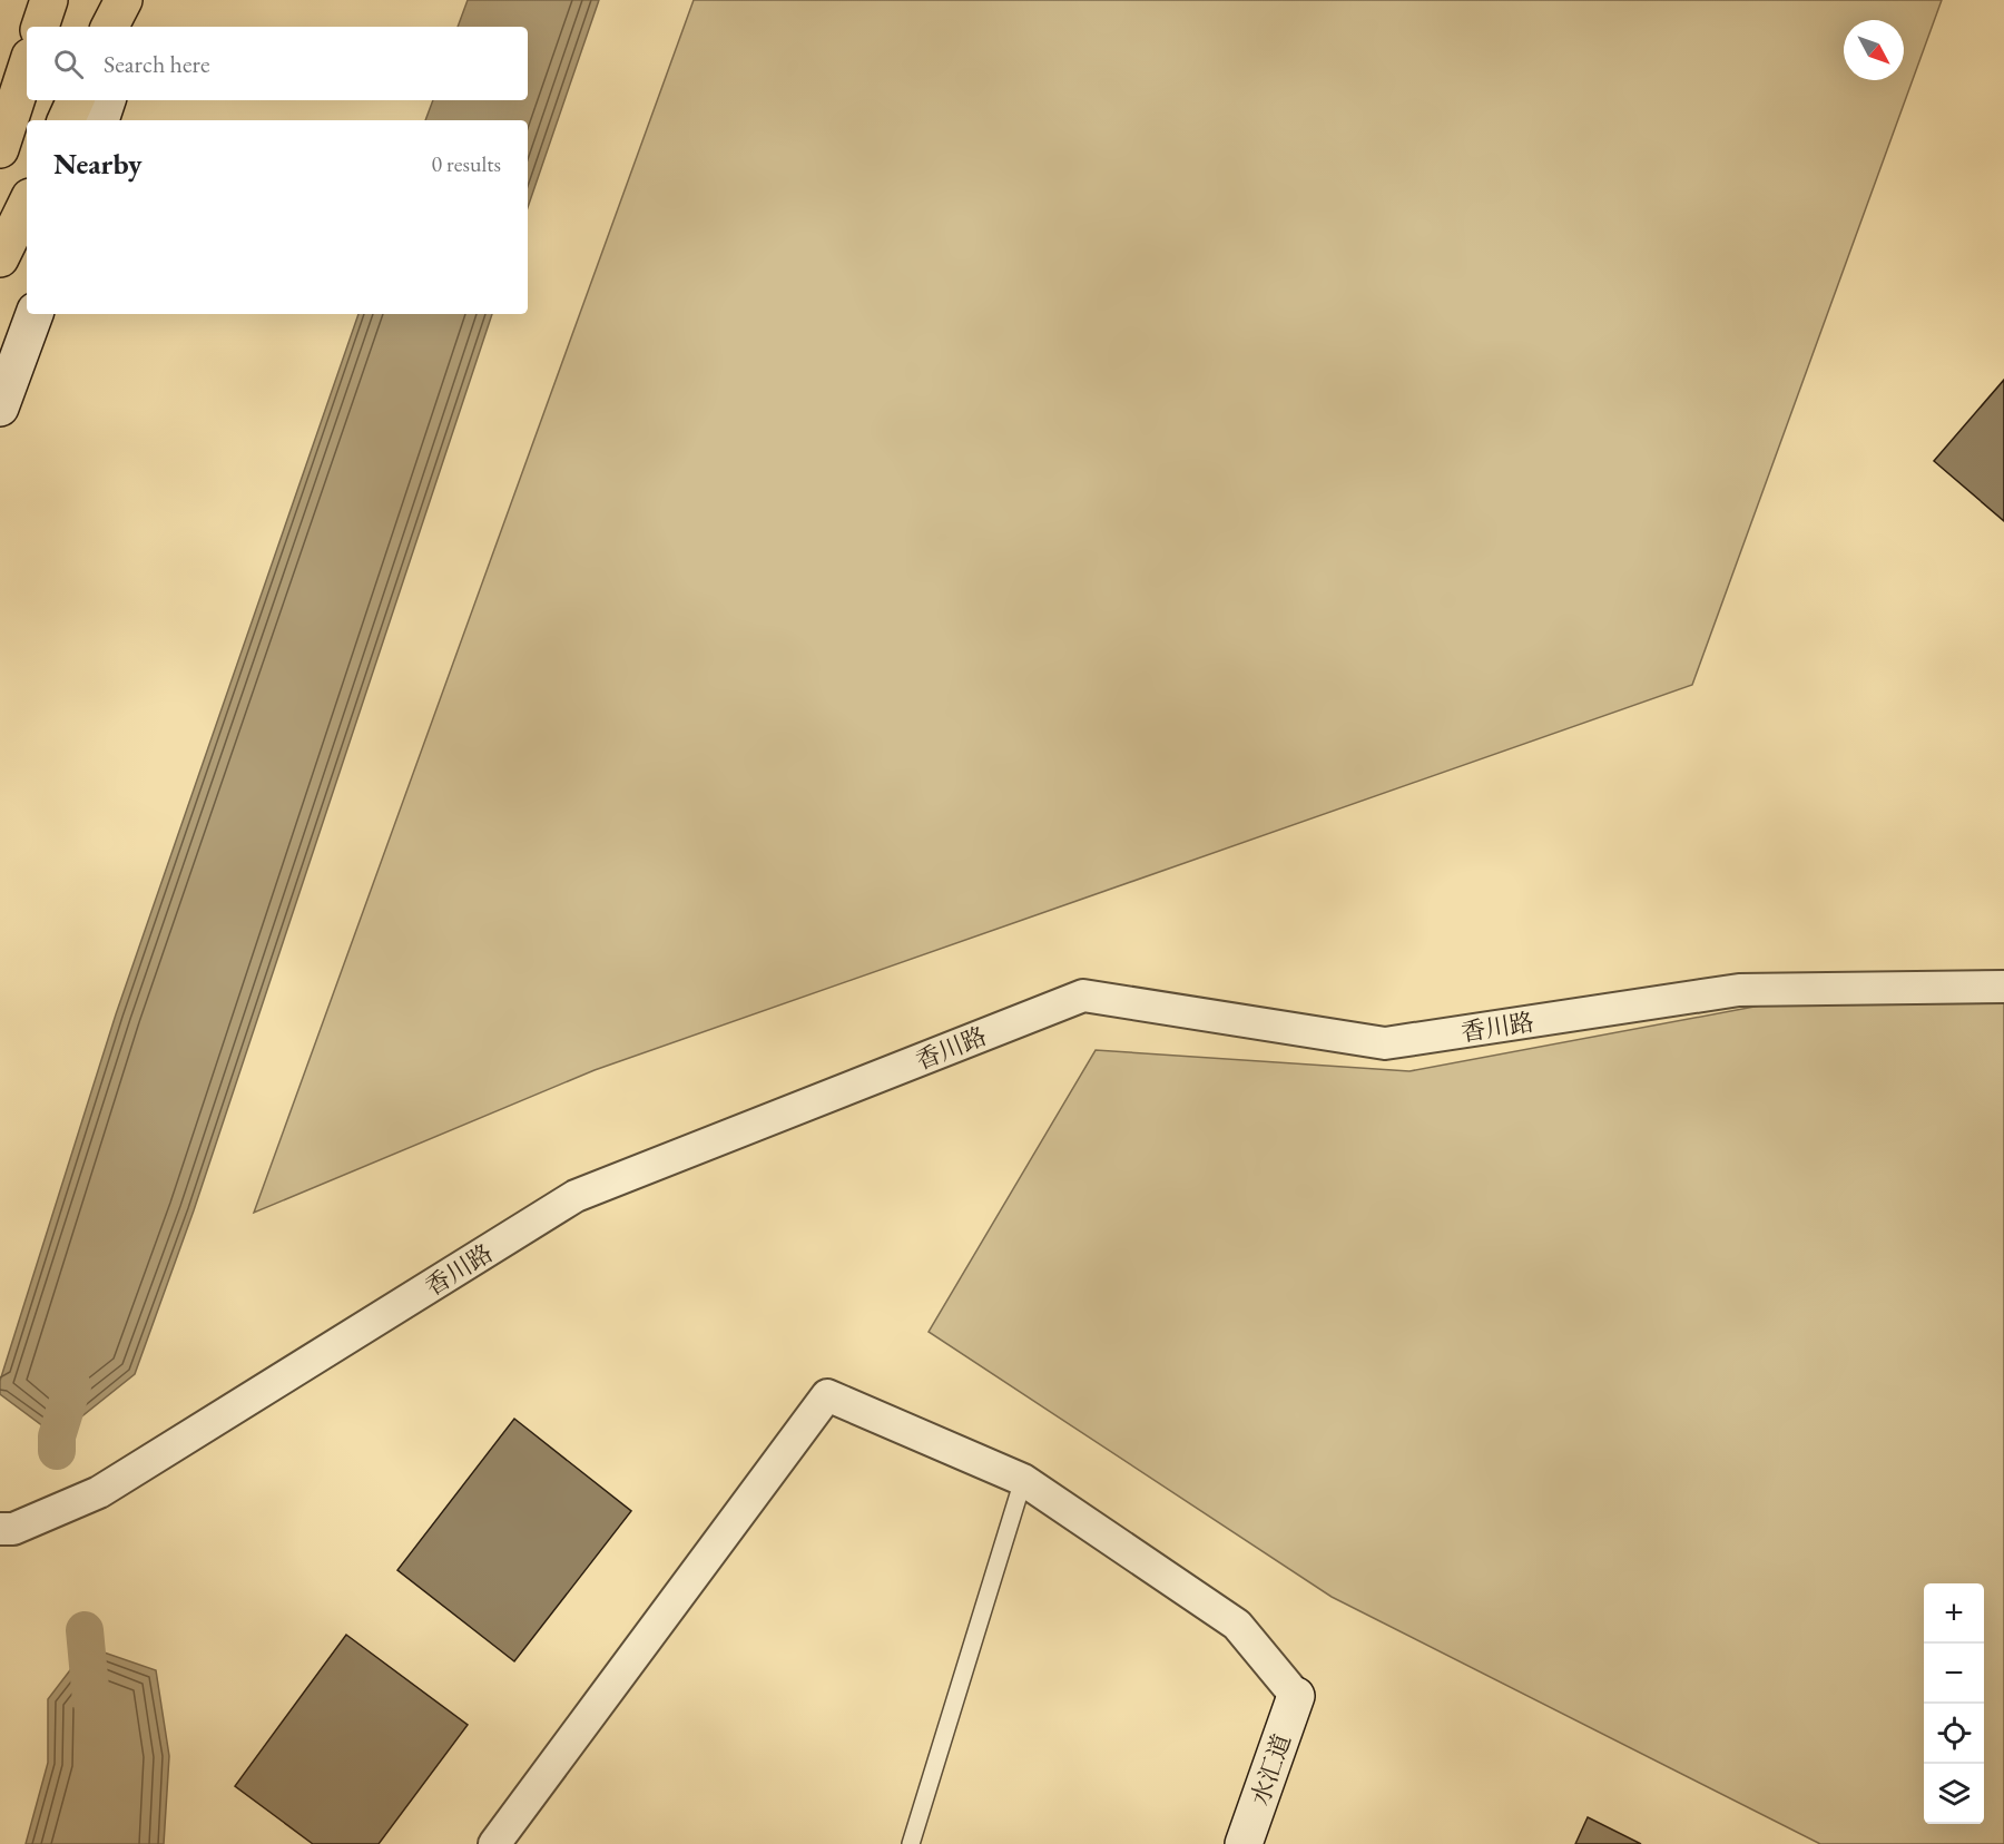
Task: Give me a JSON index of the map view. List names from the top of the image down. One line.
{"streets":{"street":["香川路","水汇道"]},"north":"bottom right","page":{"search":"Search here","heading":["Nearby","0 results"],"map_buttons":["+","−"]}}
